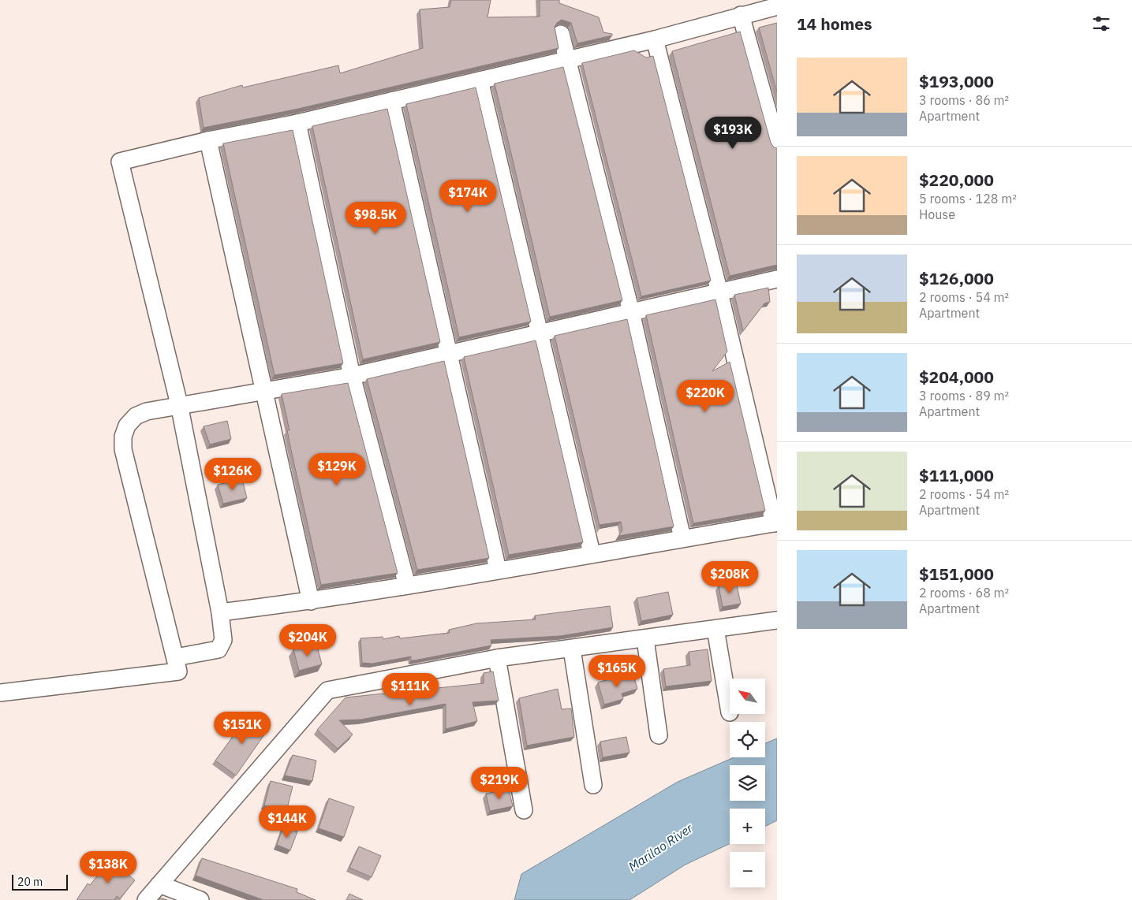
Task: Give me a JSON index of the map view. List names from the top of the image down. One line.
{"water":["Marilao River"],"scale_bar":"20 m","north":"top left","page":{"heading":"14 homes","list":[{"name":"$193,000","note":"3 rooms · 86 m² · Apartment"},{"name":"$220,000","note":"5 rooms · 128 m² · House"},{"name":"$126,000","note":"2 rooms · 54 m² · Apartment"},{"name":"$204,000","note":"3 rooms · 89 m² · Apartment"},{"name":"$111,000","note":"2 rooms · 54 m² · Apartment"},{"name":"$151,000","note":"2 rooms · 68 m² · Apartment"}],"price":["$193K","$174K","$98.5K","$220K","$129K","$126K","$208K","$204K","$165K","$111K","$151K","$219K","$144K","$138K"],"map_buttons":["+","−"],"scale":"20 m"}}
